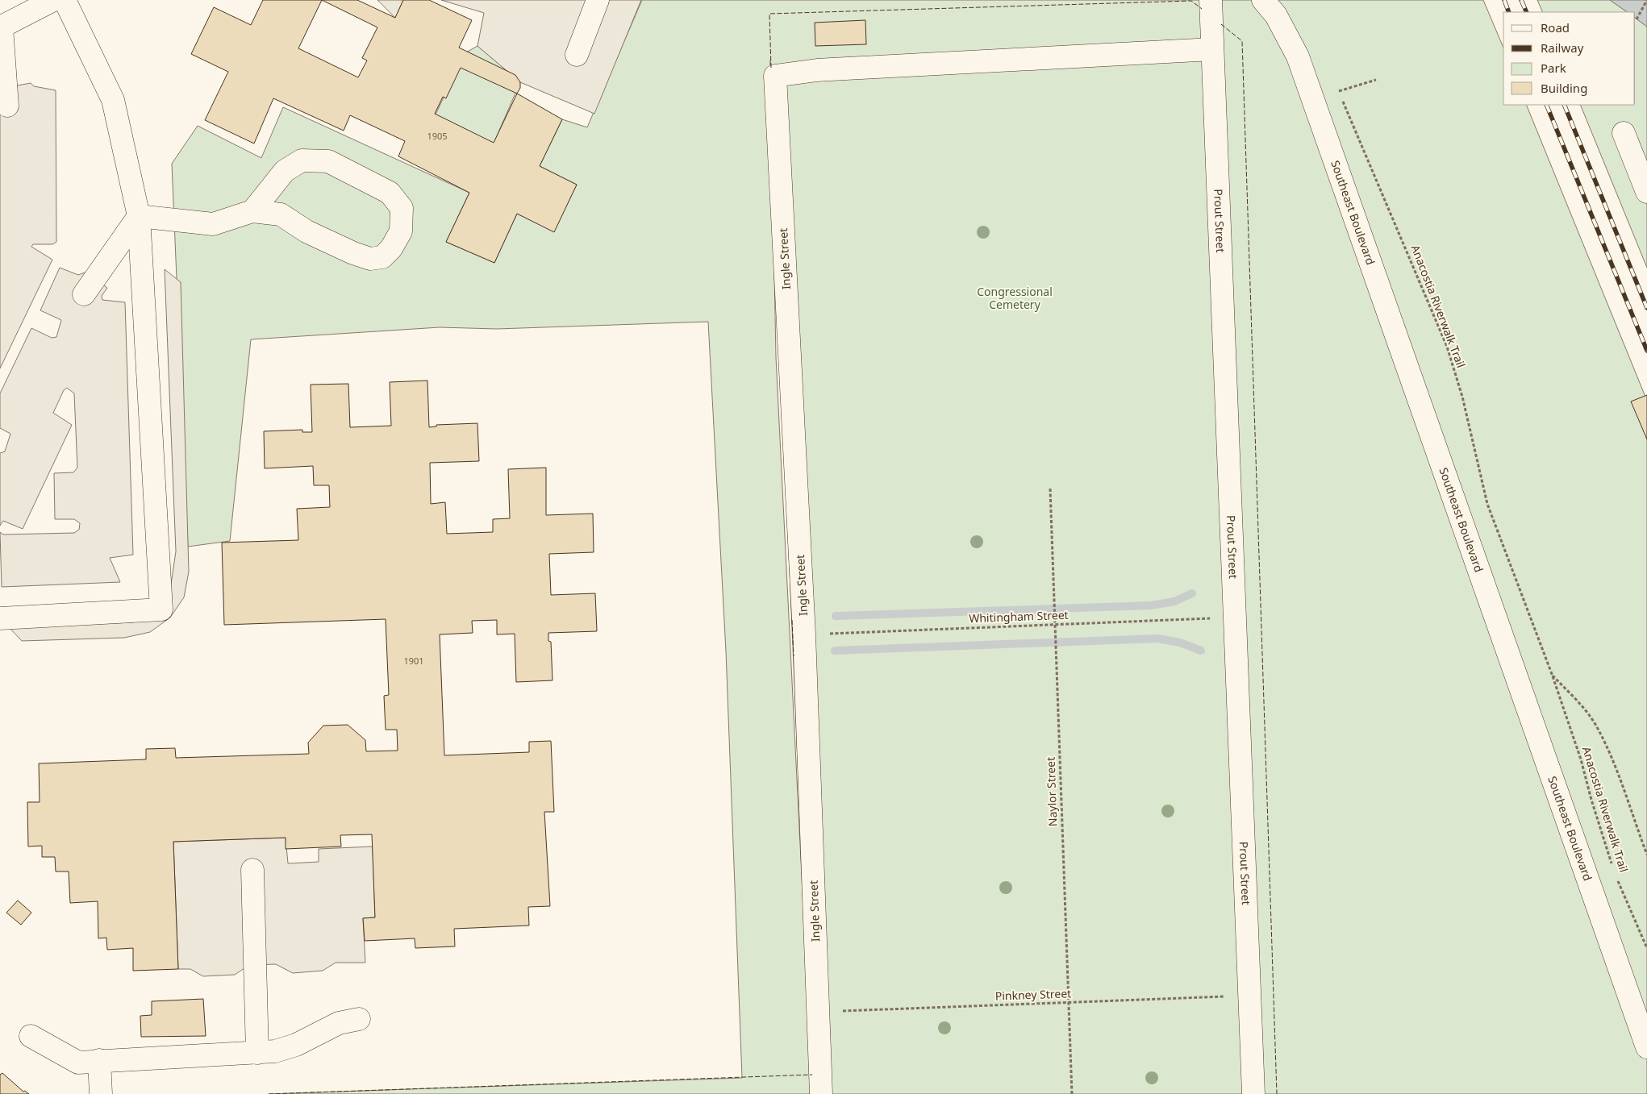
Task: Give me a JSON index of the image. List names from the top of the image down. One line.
{"streets":{"street":["Southeast Boulevard","Prout Street","Ingle Street"],"path":["Anacostia Riverwalk Trail","Whitingham Street","Naylor Street","Pinkney Street"]},"crossings":[["Prout Street","Ingle Street"],["Prout Street","Whitingham Street"],["Prout Street","Pinkney Street"],["Ingle Street","Whitingham Street"],["Ingle Street","Pinkney Street"],["Whitingham Street","Naylor Street"],["Naylor Street","Pinkney Street"]],"parks":["Congressional Cemetery"],"house_numbers":["1905","1901"],"legend":["Road","Railway","Park","Building"]}
